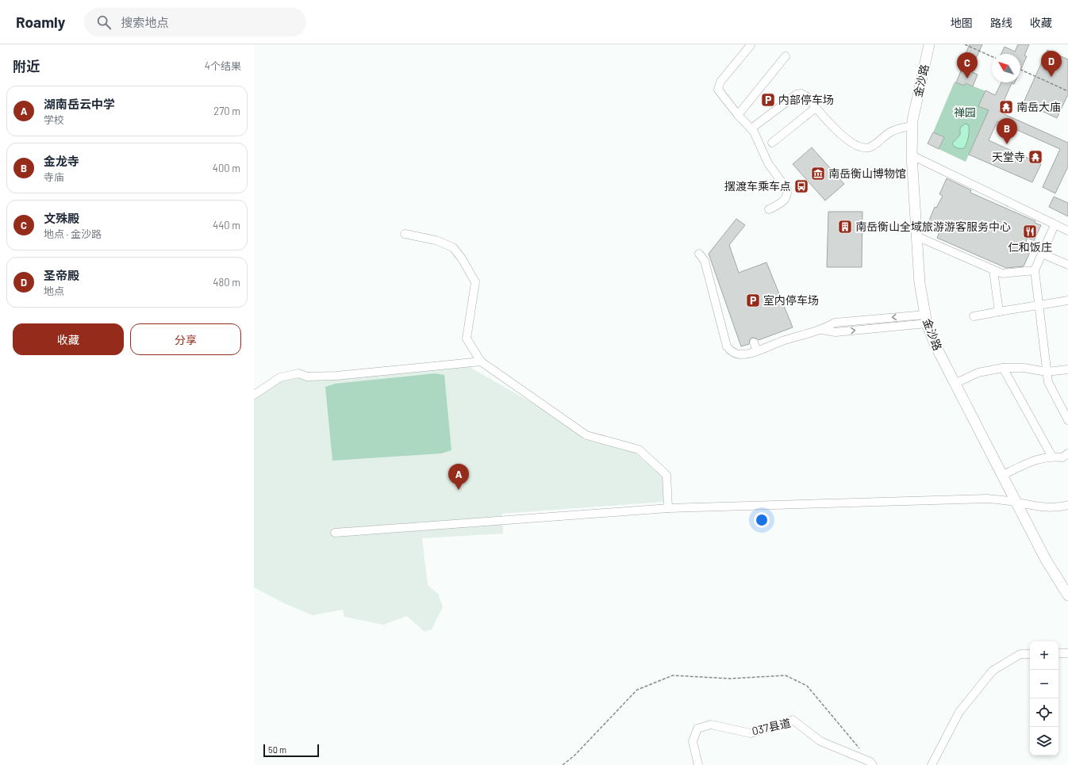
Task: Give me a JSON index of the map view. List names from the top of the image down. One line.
{"streets":{"main road":["金沙路"],"street":["037县道"]},"parks":["禅园"],"places":{"parking":["内部停车场","室内停车场"],"temple":["南岳大庙","天堂寺"],"museum":["南岳衡山博物馆"],"bus stop":["摆渡车乘车点"],"building":["南岳衡山全域旅游游客服务中心"],"restaurant":["仁和饭庄"]},"scale_bar":"50 m","north":"top left","page":{"header":"Roamly","search":"搜索地点","nav":["地图","路线","收藏"],"heading":["附近","4个结果"],"pins":["D","C","B","A"],"list":[{"mark":"A","name":"湖南岳云中学","note":"学校","value":"270 m"},{"mark":"B","name":"金龙寺","note":"寺庙","value":"400 m"},{"mark":"C","name":"文殊殿","note":"地点 · 金沙路","value":"440 m"},{"mark":"D","name":"圣帝殿","note":"地点","value":"480 m"}],"buttons":["收藏","分享"],"map_buttons":["+","−"],"scale":"50 m"}}
